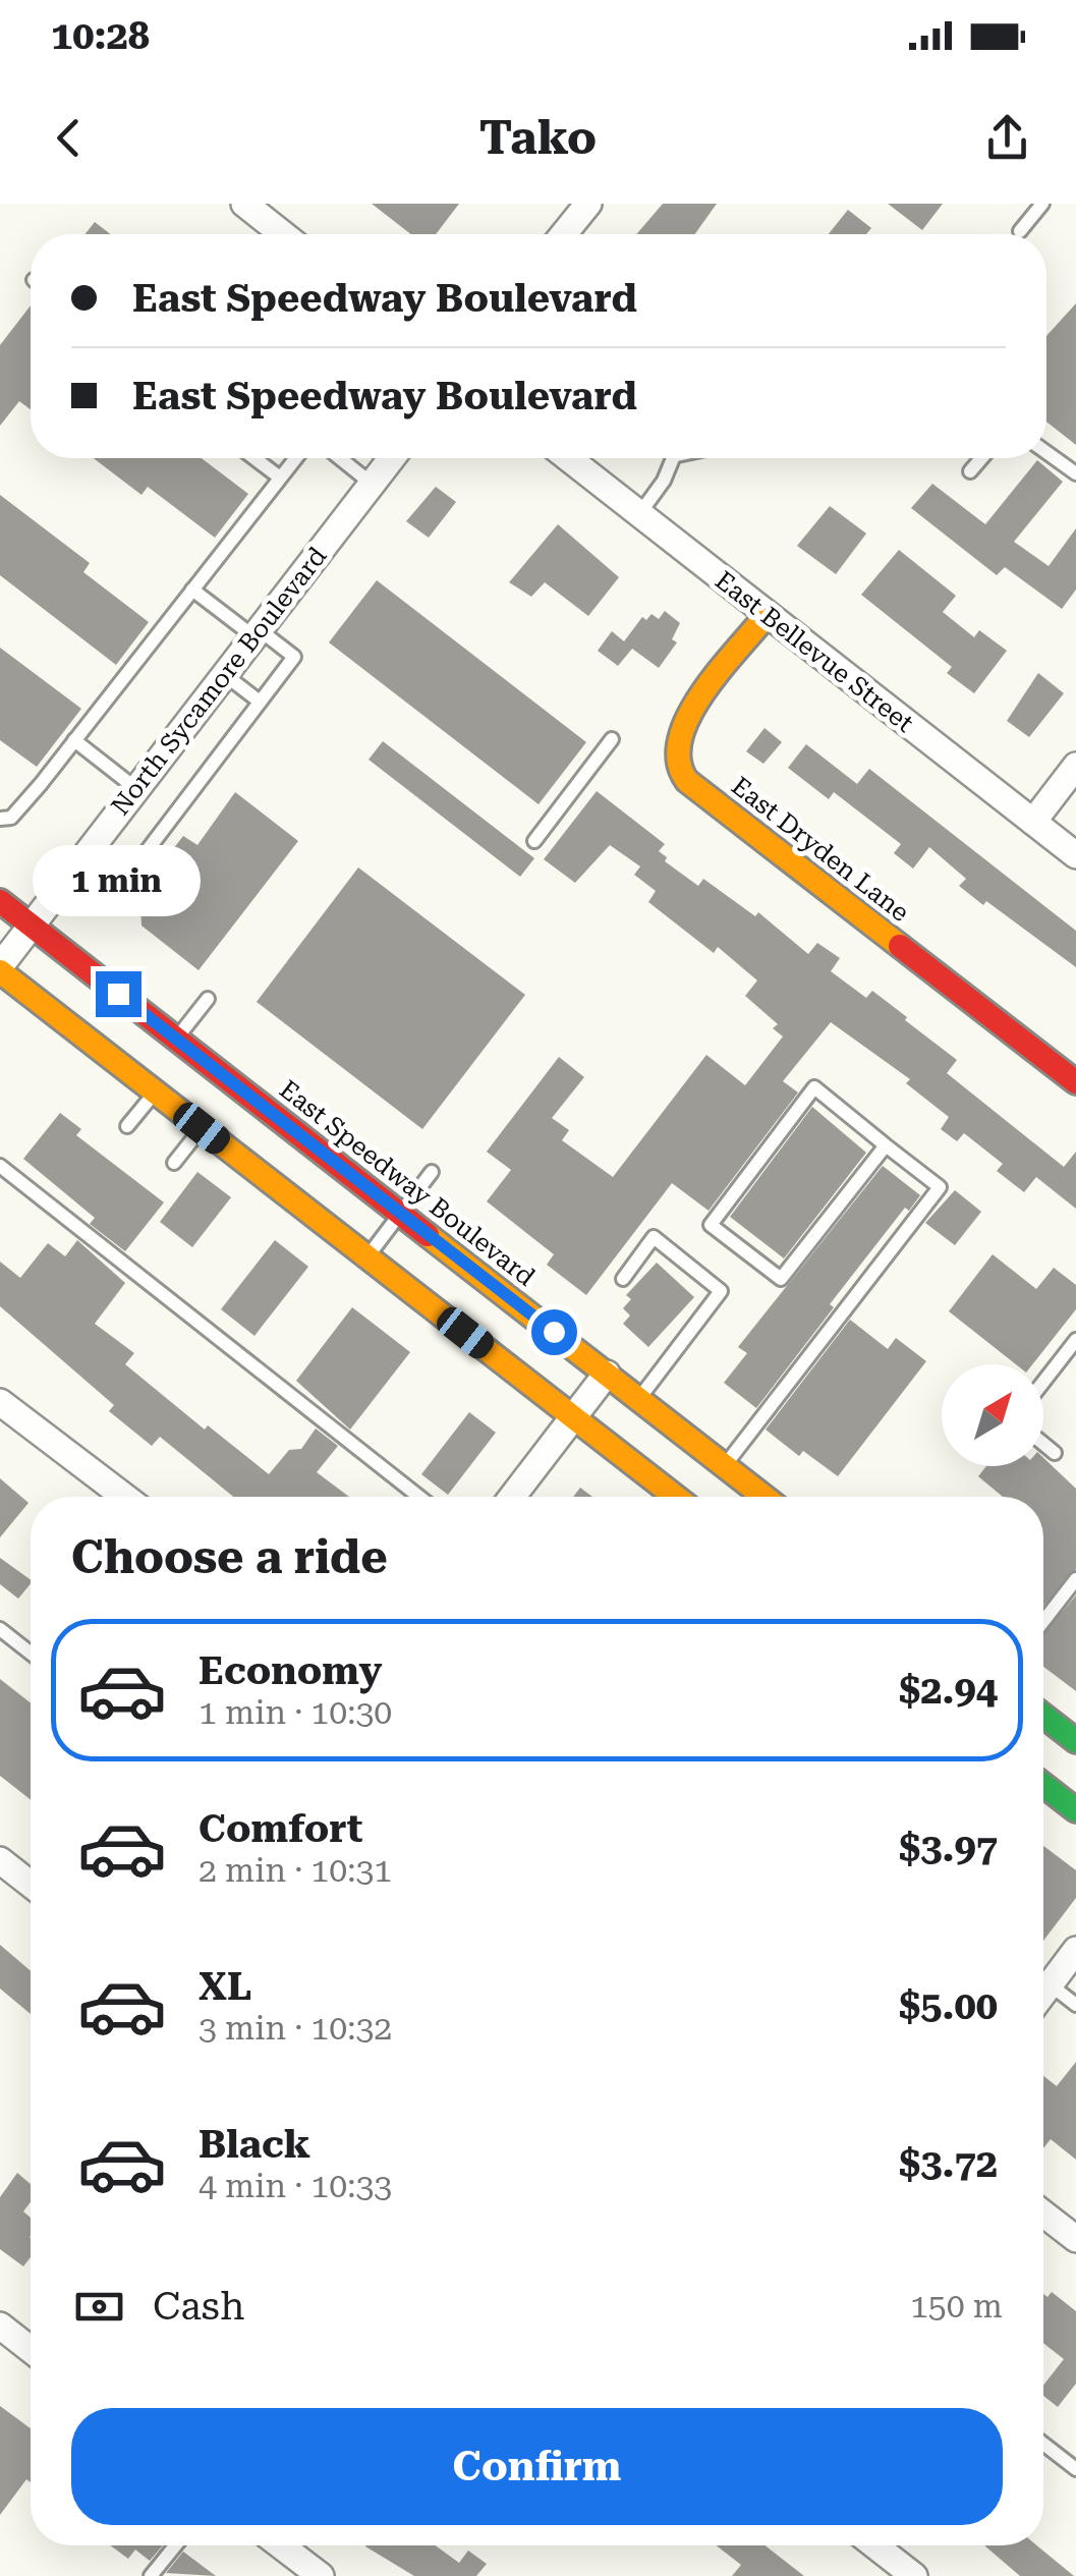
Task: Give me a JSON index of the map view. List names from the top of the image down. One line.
{"streets":{"main road":["East Dryden Lane","East Speedway Boulevard"],"street":["East Bellevue Street","North Sycamore Boulevard"]},"crossings":[["East Bellevue Street","East Dryden Lane"],["North Sycamore Boulevard","East Speedway Boulevard"]],"north":"top right","page":{"status":"10:28","header":"Tako","banner":["East Speedway Boulevard","East Speedway Boulevard"],"bubble":"1 min","heading":"Choose a ride","list":[{"name":"Economy","note":"1 min · 10:30","value":"$2.94"},{"name":"Comfort","note":"2 min · 10:31","value":"$3.97"},{"name":"XL","note":"3 min · 10:32","value":"$5.00"},{"name":"Black","note":"4 min · 10:33","value":"$3.72"}],"pay":["Cash","150 m"],"buttons":"Confirm"}}
